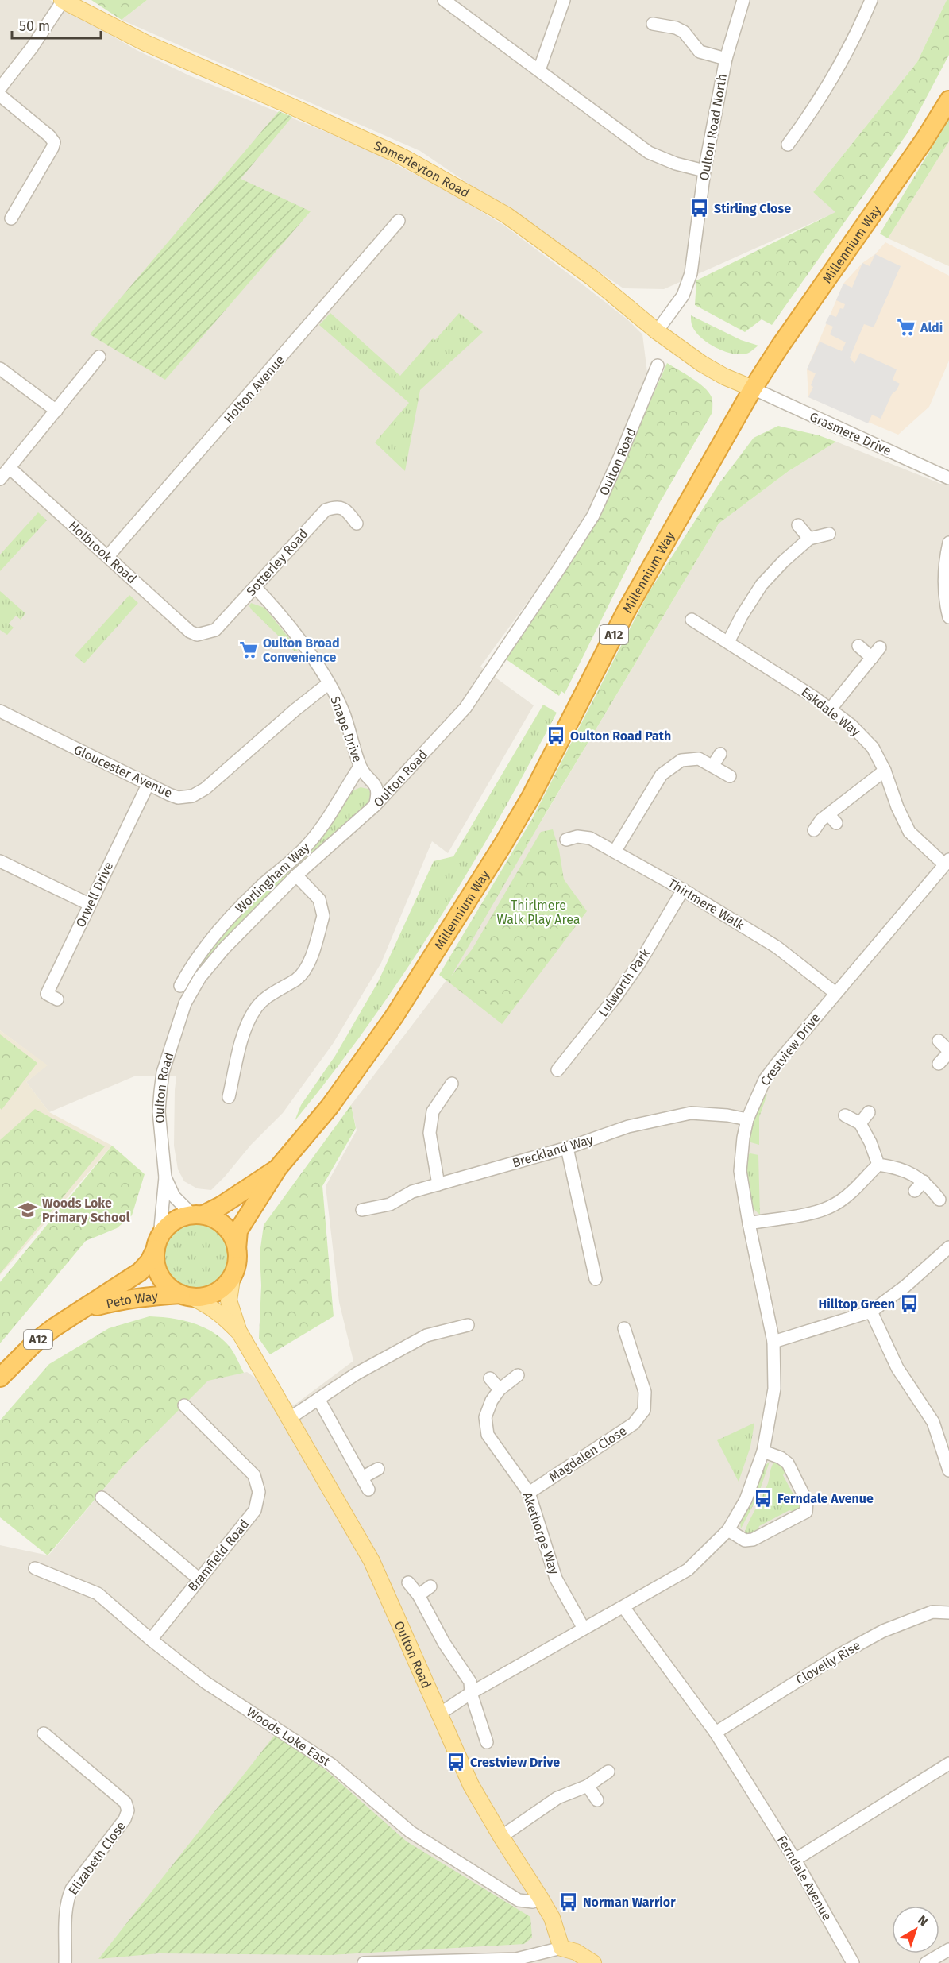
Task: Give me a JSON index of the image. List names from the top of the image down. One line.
{"streets":{"highway":["Millennium Way","A12","Peto Way"],"main road":["Somerleyton Road","Oulton Road"],"street":["Oulton Road North","Holton Avenue","Grasmere Drive","Holbrook Road","Sotterley Road","Eskdale Way","Snape Drive","Gloucester Avenue","Worlingham Way","Orwell Drive","Thirlmere Walk","Lulworth Park","Crestview Drive","Breckland Way","Magdalen Close","Akethorpe Way","Bramfield Road","Clovelly Rise","Woods Loke East","Elizabeth Close","Ferndale Avenue"]},"crossings":[["Oulton Road North","Somerleyton Road"],["Somerleyton Road","Millennium Way"],["Somerleyton Road","Grasmere Drive"],["Millennium Way","Grasmere Drive"],["Millennium Way","Oulton Road"],["Millennium Way","Peto Way"],["Holton Avenue","Holbrook Road"],["Oulton Road","Snape Drive"],["Oulton Road","Crestview Drive"],["Oulton Road","Peto Way"],["Oulton Road","Woods Loke East"],["Holbrook Road","Sotterley Road"],["Sotterley Road","Snape Drive"],["Eskdale Way","Crestview Drive"],["Snape Drive","Gloucester Avenue"],["Snape Drive","Worlingham Way"],["Gloucester Avenue","Orwell Drive"],["Thirlmere Walk","Lulworth Park"],["Thirlmere Walk","Crestview Drive"],["Crestview Drive","Breckland Way"],["Crestview Drive","Akethorpe Way"],["Crestview Drive","Ferndale Avenue"],["Magdalen Close","Akethorpe Way"],["Bramfield Road","Woods Loke East"],["Clovelly Rise","Ferndale Avenue"]],"parks":["Thirlmere Walk Play Area"],"places":{"bus stop":["Stirling Close","Oulton Road Path","Hilltop Green","Ferndale Avenue","Crestview Drive","Norman Warrior"],"supermarket":["Aldi","Oulton Broad Convenience"],"school or university":["Woods Loke Primary School"]},"scale_bar":"50 m","north":"top right"}
